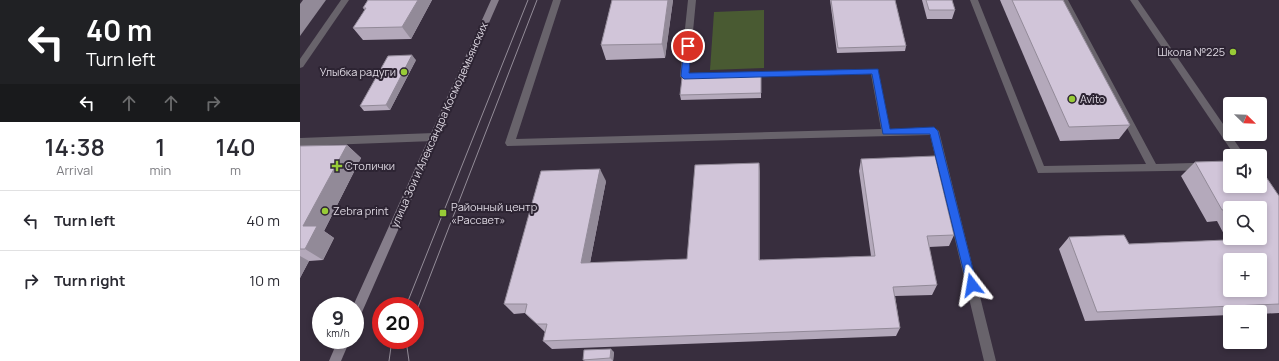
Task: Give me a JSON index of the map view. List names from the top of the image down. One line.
{"streets":{"main road":["улица Зои и Александра Космодемьянских"]},"places":{"other":["Школа №225","Улыбка радуги","Avito","Zebra print"],"health":["Столички"],"transit":["Районный центр «Рассвет»"]},"north":"bottom right","page":{"turn":["40 m","Turn left"],"map_buttons":["+","−"],"eta":["14:38","Arrival","1","min","140","m"],"list":[{"name":"Turn left","value":"40 m"},{"name":"Turn right","value":"10 m"}],"speed":"9 km/h","limit":"20"}}
